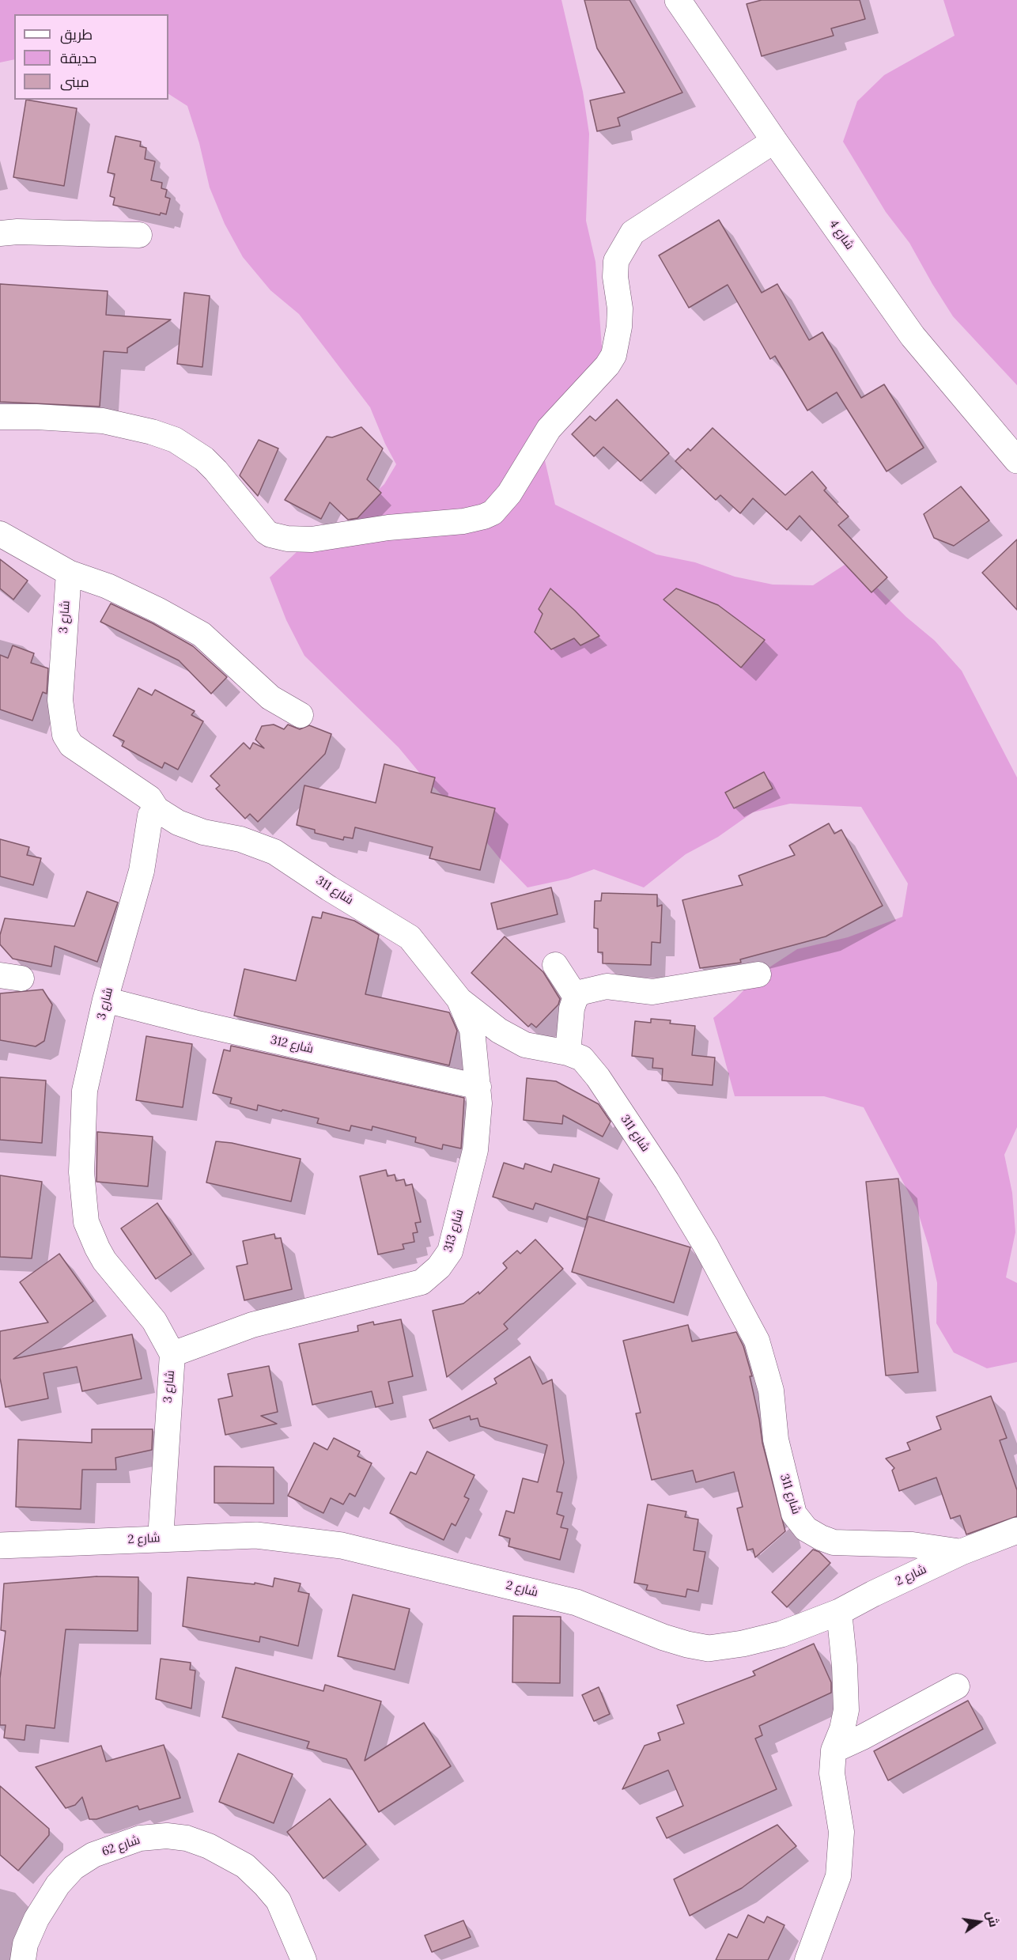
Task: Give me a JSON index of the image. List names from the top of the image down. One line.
{"streets":{"street":["شارع 4","شارع 3","شارع 311","شارع 312","شارع 313","شارع 2","شارع 62"]},"crossings":[["شارع 3","شارع 311"],["شارع 3","شارع 312"],["شارع 3","شارع 313"],["شارع 3","شارع 2"],["شارع 311","شارع 313"],["شارع 311","شارع 2"],["شارع 312","شارع 313"]],"legend":["طريق","حديقة","مبنى"],"north":"right"}
